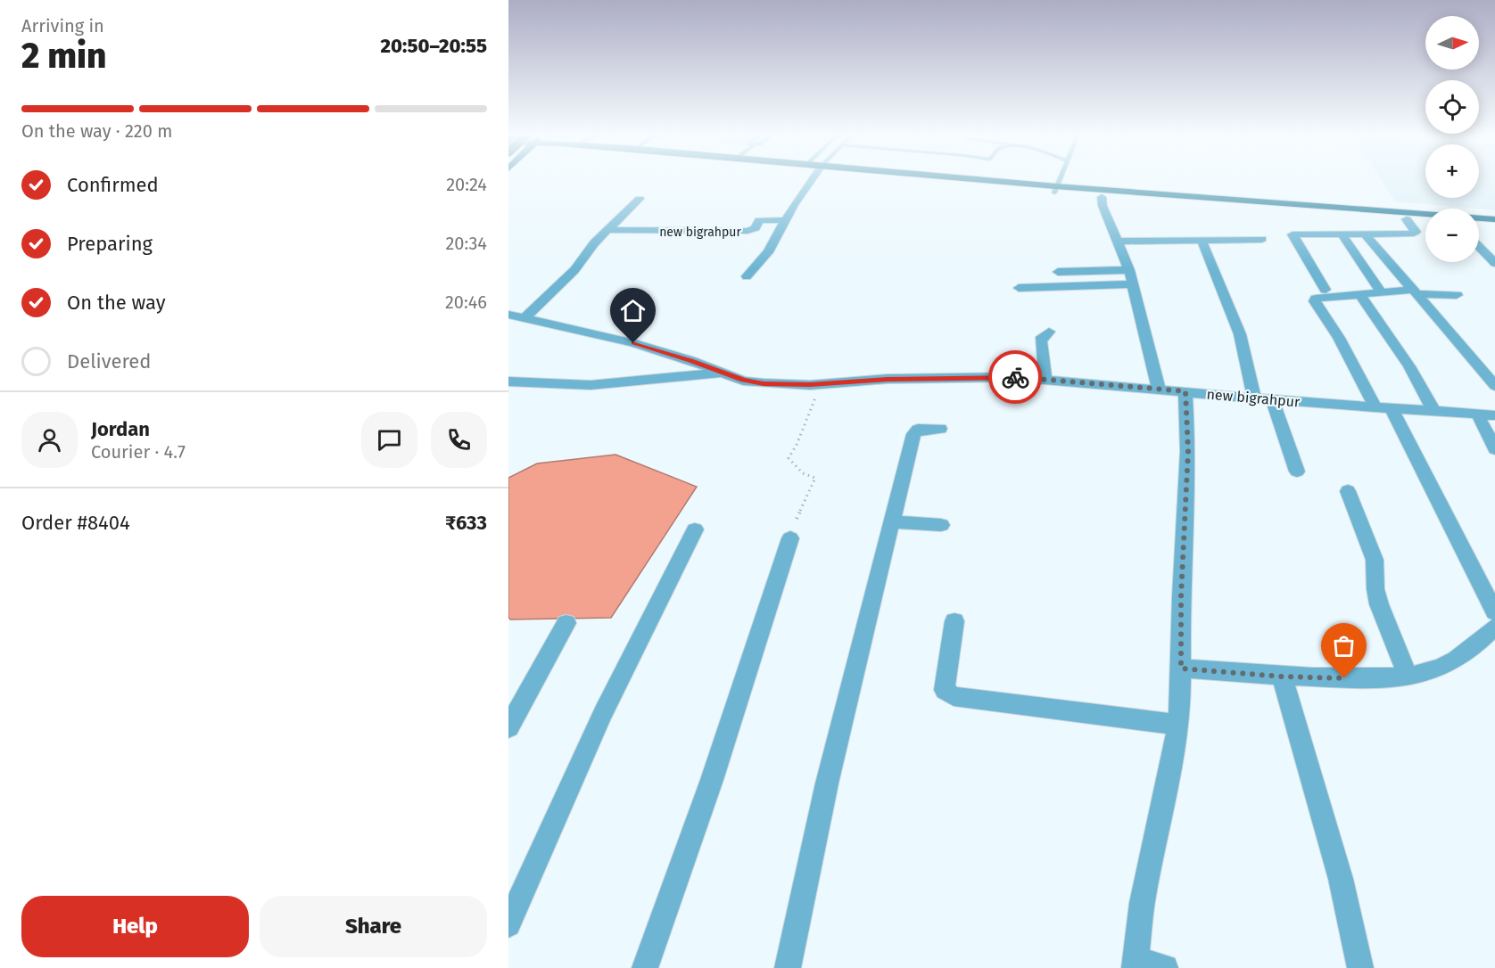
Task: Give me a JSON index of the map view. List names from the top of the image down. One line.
{"streets":{"street":["new bigrahpur"]},"north":"right","page":{"heading":["2 min","Arriving in","20:50–20:55"],"panel":["Jordan","Courier · 4.7","Order #8404","₹633"],"map_buttons":["+","−"],"bar":"On the way · 220 m","list":[["Confirmed","20:24"],["Preparing","20:34"],["On the way","20:46"],"Delivered"],"buttons":["Help","Share"]}}
